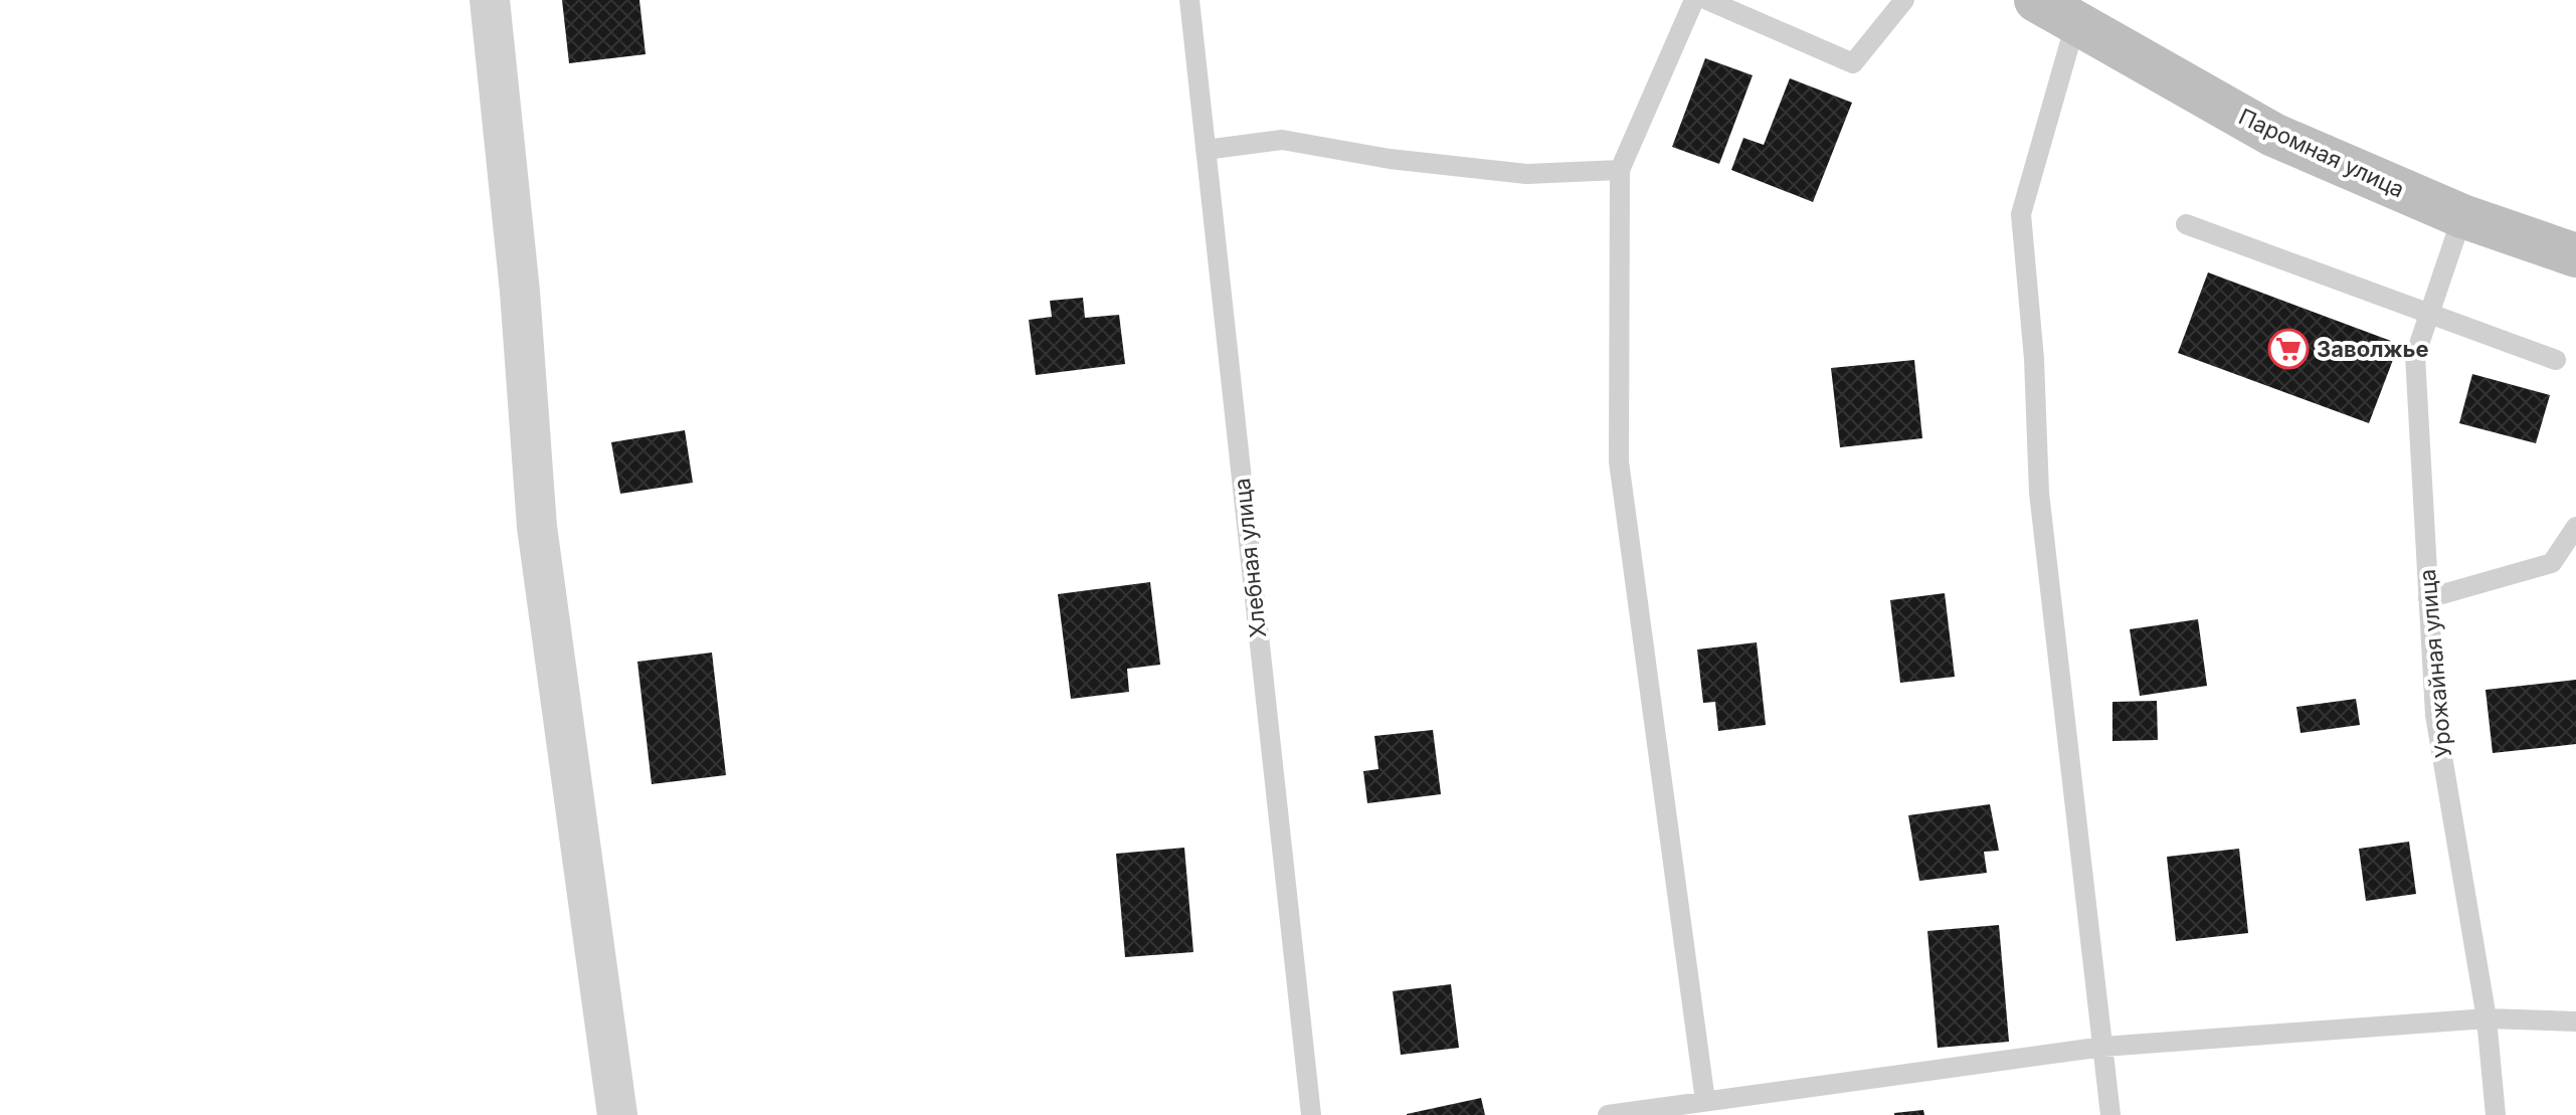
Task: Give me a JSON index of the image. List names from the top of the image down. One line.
{"streets":{"street":["Паромная улица"],"lane":["Хлебная улица","Урожайная улица"]},"crossings":[["Паромная улица","Урожайная улица"]],"places":{"supermarket":["Заволжье"]}}
